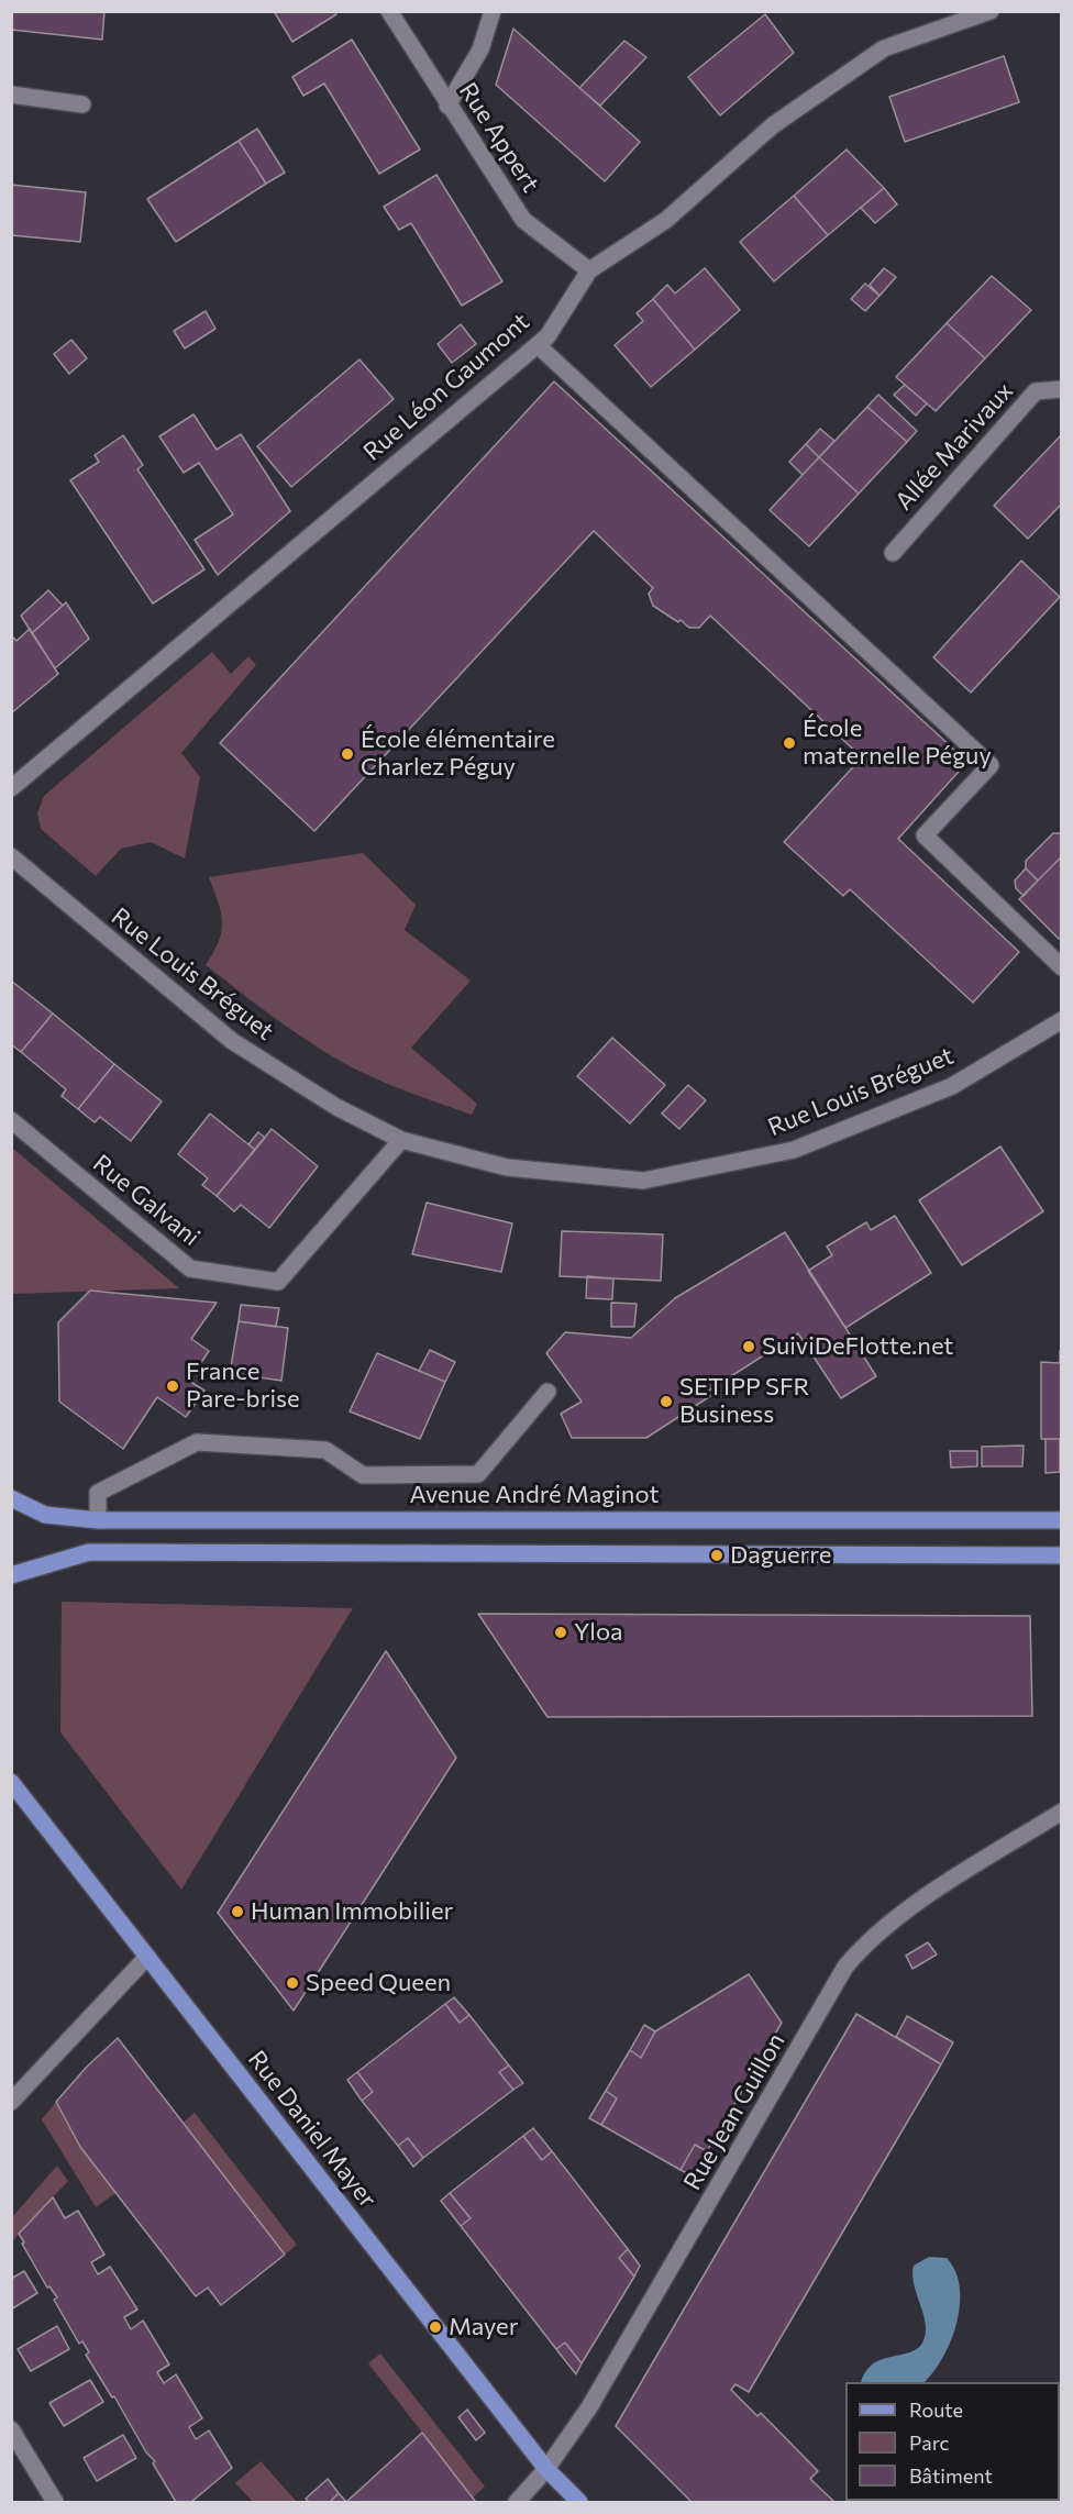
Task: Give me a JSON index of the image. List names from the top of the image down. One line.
{"streets":{"main road":["Avenue André Maginot","Rue Daniel Mayer"],"street":["Rue Appert","Rue Léon Gaumont","Allée Marivaux","Rue Louis Bréguet","Rue Galvani","Rue Jean Guillon"]},"crossings":[["Rue Appert","Rue Léon Gaumont"],["Rue Louis Bréguet","Rue Galvani"],["Rue Jean Guillon","Rue Daniel Mayer"]],"places":["École maternelle Péguy","École élémentaire Charlez Péguy","SuiviDeFlotte.net","France Pare-brise","SETIPP SFR Business","Daguerre","Yloa","Human Immobilier","Speed Queen","Mayer"],"legend":["Route","Parc","Bâtiment"]}
